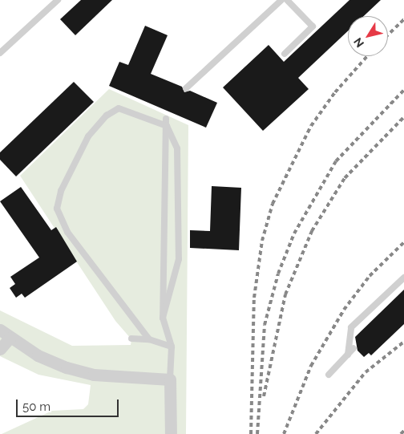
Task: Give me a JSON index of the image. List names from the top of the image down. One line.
{"scale_bar":"50 m","north":"bottom left"}
